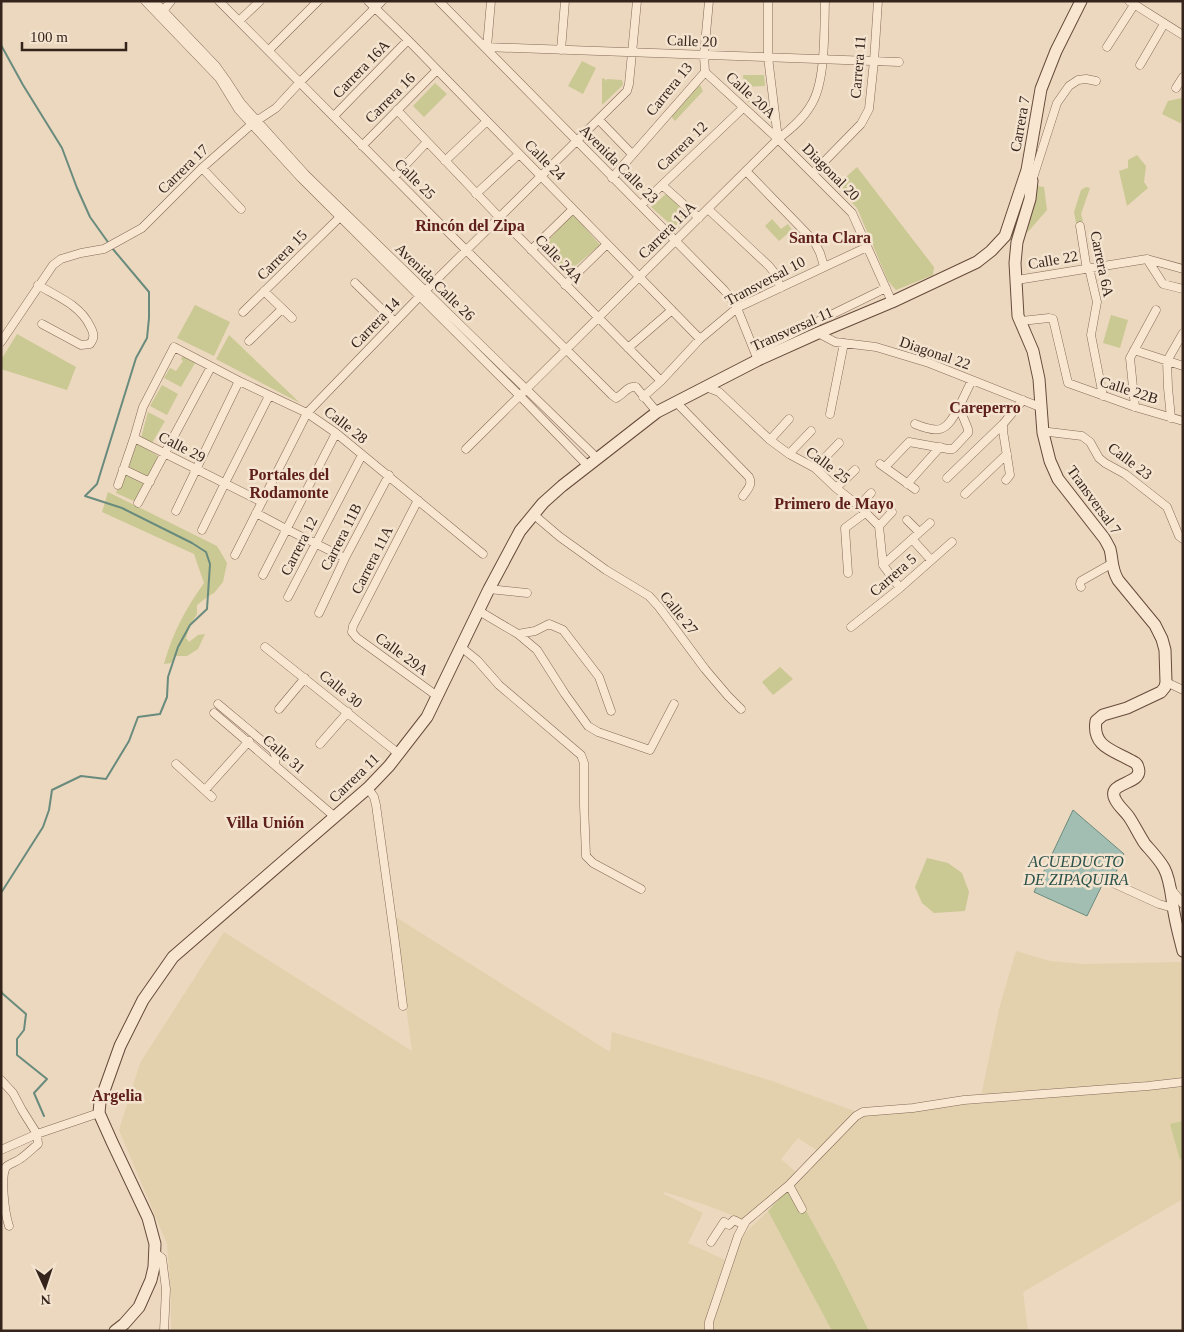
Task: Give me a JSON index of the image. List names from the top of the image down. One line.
{"streets":{"street":["Calle 20","Carrera 11","Carrera 16A","Carrera 13","Calle 20A","Carrera 16","Carrera 7","Carrera 12","Calle 24","Avenida Calle 23","Carrera 17","Diagonal 20","Calle 25","Carrera 11A","Carrera 15","Calle 24A","Calle 22","Carrera 6A","Transversal 10","Avenida Calle 26","Carrera 14","Transversal 11","Diagonal 22","Calle 22B","Calle 28","Calle 29","Calle 23","Transversal 7","Carrera 11B","Carrera 5","Calle 27","Calle 29A","Calle 30","Calle 31"]},"crossings":[["Calle 20","Carrera 11"],["Calle 20","Carrera 13"],["Calle 20","Avenida Calle 23"],["Calle 20","Carrera 11A"],["Calle 20","Carrera 14"],["Carrera 11","Diagonal 20"],["Carrera 11","Avenida Calle 26"],["Carrera 11","Transversal 11"],["Carrera 11","Calle 27"],["Carrera 11","Calle 29A"],["Carrera 11","Calle 30"],["Carrera 11","Calle 31"],["Carrera 16A","Calle 24"],["Carrera 16A","Calle 25"],["Carrera 13","Calle 20A"],["Carrera 13","Avenida Calle 23"],["Calle 20A","Carrera 12"],["Calle 20A","Diagonal 20"],["Calle 20A","Carrera 11A"],["Carrera 16","Calle 24"],["Carrera 16","Calle 25"],["Carrera 16","Calle 24A"],["Carrera 7","Transversal 11"],["Carrera 12","Avenida Calle 23"],["Carrera 12","Calle 28"],["Calle 24","Carrera 17"],["Calle 24","Carrera 11A"],["Calle 24","Transversal 10"],["Calle 24","Carrera 14"],["Avenida Calle 23","Carrera 11A"],["Avenida Calle 23","Transversal 10"],["Avenida Calle 23","Carrera 14"],["Avenida Calle 23","Transversal 11"],["Carrera 17","Calle 25"],["Carrera 17","Avenida Calle 26"],["Diagonal 20","Carrera 11A"],["Diagonal 20","Transversal 10"],["Diagonal 20","Transversal 11"],["Calle 25","Carrera 11A"],["Calle 25","Transversal 10"],["Calle 25","Carrera 14"],["Calle 25","Transversal 11"],["Carrera 11A","Calle 24A"],["Carrera 11A","Avenida Calle 26"],["Carrera 11A","Calle 28"],["Carrera 11A","Calle 29A"],["Carrera 15","Avenida Calle 26"],["Calle 24A","Transversal 10"],["Calle 24A","Carrera 14"],["Calle 22","Carrera 6A"],["Calle 22","Transversal 7"],["Carrera 6A","Calle 22B"],["Avenida Calle 26","Carrera 14"],["Carrera 14","Calle 28"],["Carrera 14","Calle 29"],["Transversal 11","Diagonal 22"],["Diagonal 22","Transversal 7"],["Calle 22B","Transversal 7"],["Calle 28","Calle 29"],["Calle 28","Carrera 11B"],["Calle 23","Transversal 7"]],"districts":["Rincón del Zipa","Santa Clara","Careperro","Portales del Rodamonte","Primero de Mayo","Villa Unión","Argelia"],"water":["ACUEDUCTO DE ZIPAQUIRA"],"scale_bar":"100 m","north":"bottom"}
